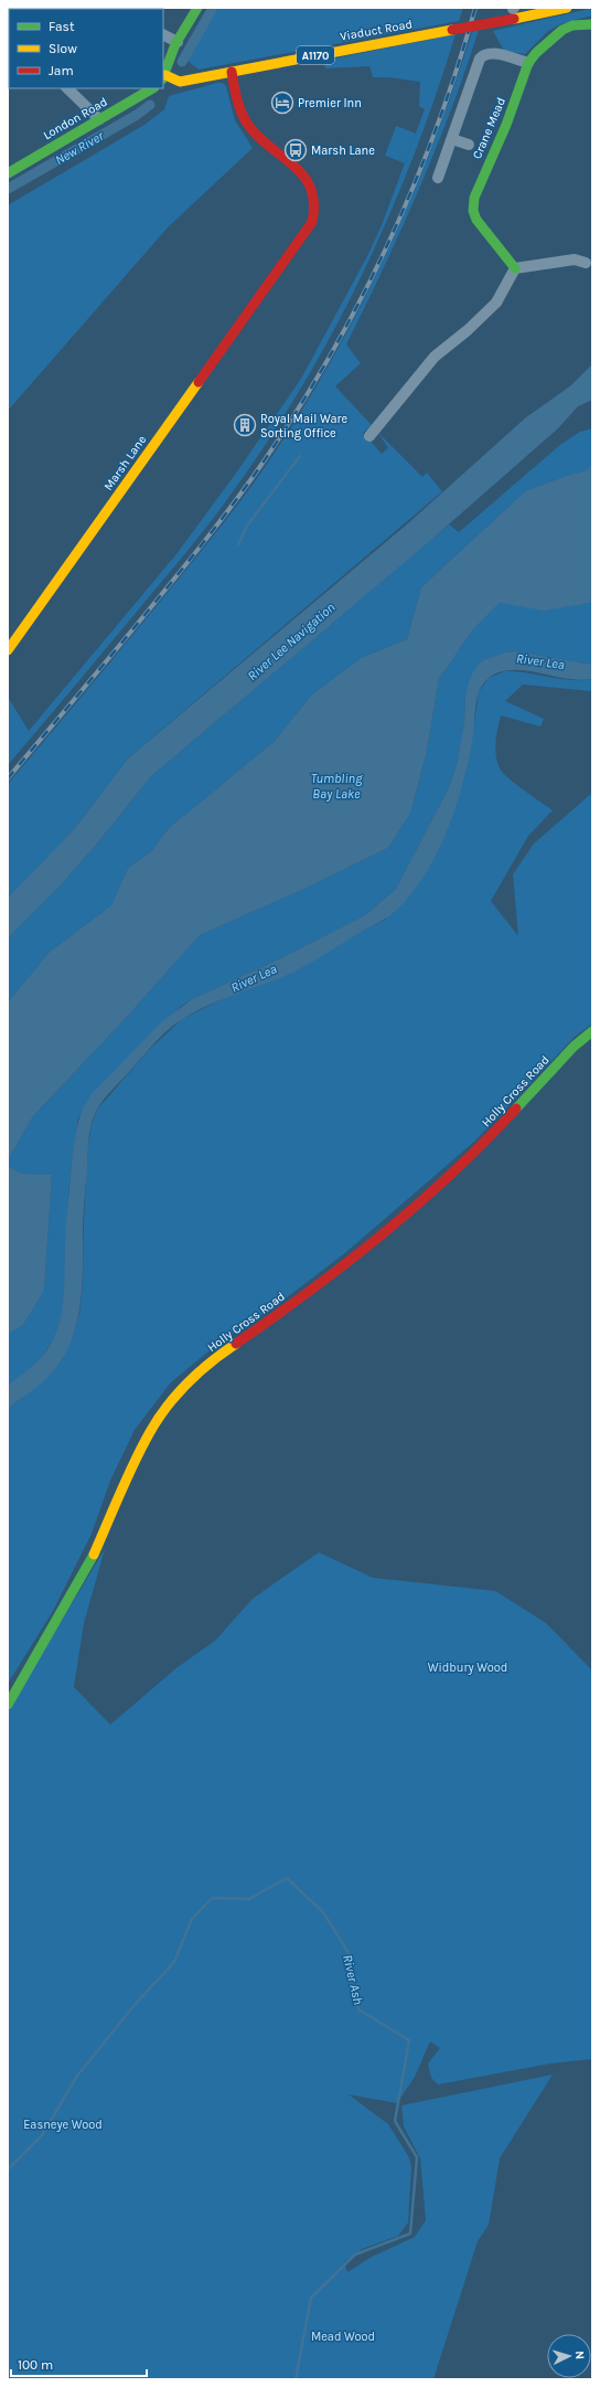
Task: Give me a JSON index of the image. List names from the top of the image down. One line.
{"streets":{"street":["Viaduct Road","A1170","London Road","Crane Mead","Marsh Lane","Holly Cross Road"]},"crossings":[["Viaduct Road","Marsh Lane"]],"water":["New River","River Lee Navigation","River Lea","Tumbling Bay Lake","River Ash"],"parks":["Widbury Wood","Easneye Wood","Mead Wood"],"places":{"hotel":["Premier Inn"],"bus stop":["Marsh Lane"],"building":["Royal Mail Ware Sorting Office"]},"legend":["Fast","Slow","Jam"],"scale_bar":"100 m","north":"right"}
